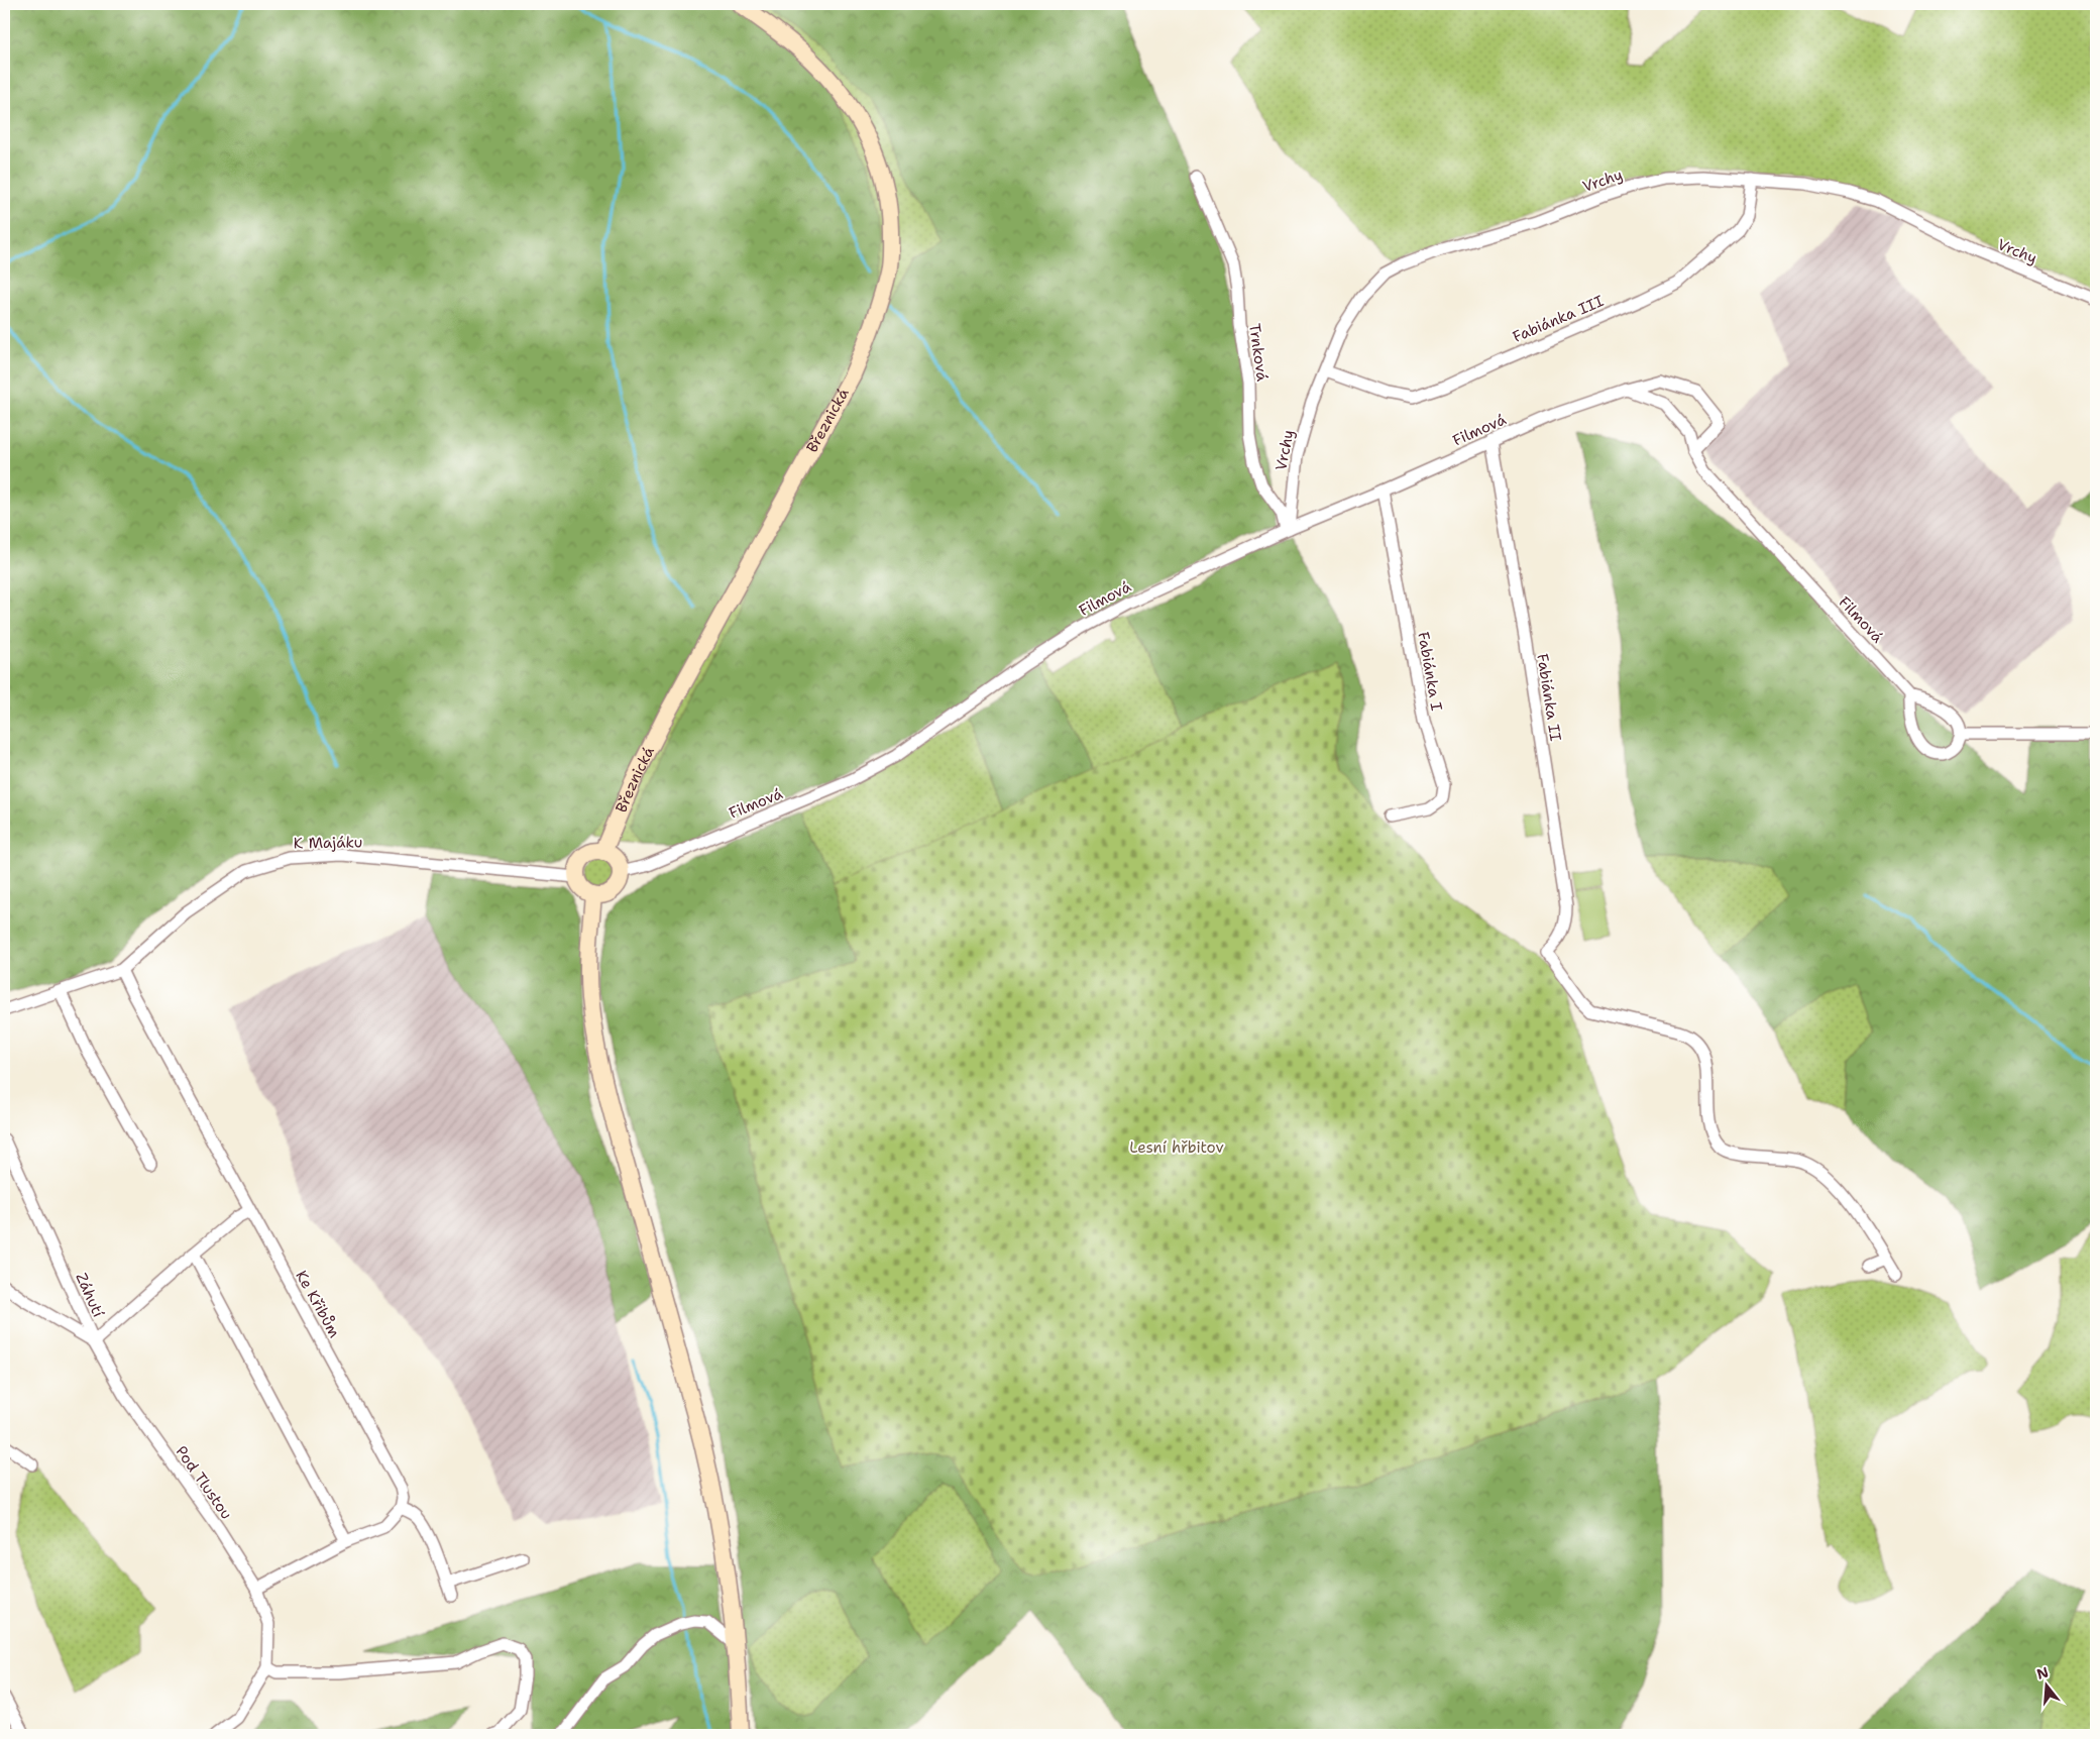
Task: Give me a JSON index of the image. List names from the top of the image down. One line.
{"streets":{"main road":["Březnická"],"street":["Vrchy","Fabiánka III","Trnková","Filmová","Fabiánka I","Fabiánka II","K Majáku","Záhutí","Ke Křibům","Pod Tlustou"]},"crossings":[["Vrchy","Fabiánka III"],["Vrchy","Trnková"],["Vrchy","Filmová"],["Trnková","Filmová"],["Březnická","Filmová"],["Březnická","K Majáku"],["Filmová","Fabiánka I"],["Filmová","Fabiánka II"],["Filmová","K Majáku"],["K Majáku","Ke Křibům"],["Záhutí","Ke Křibům"],["Záhutí","Pod Tlustou"]],"parks":["Lesní hřbitov"],"north":"top"}
